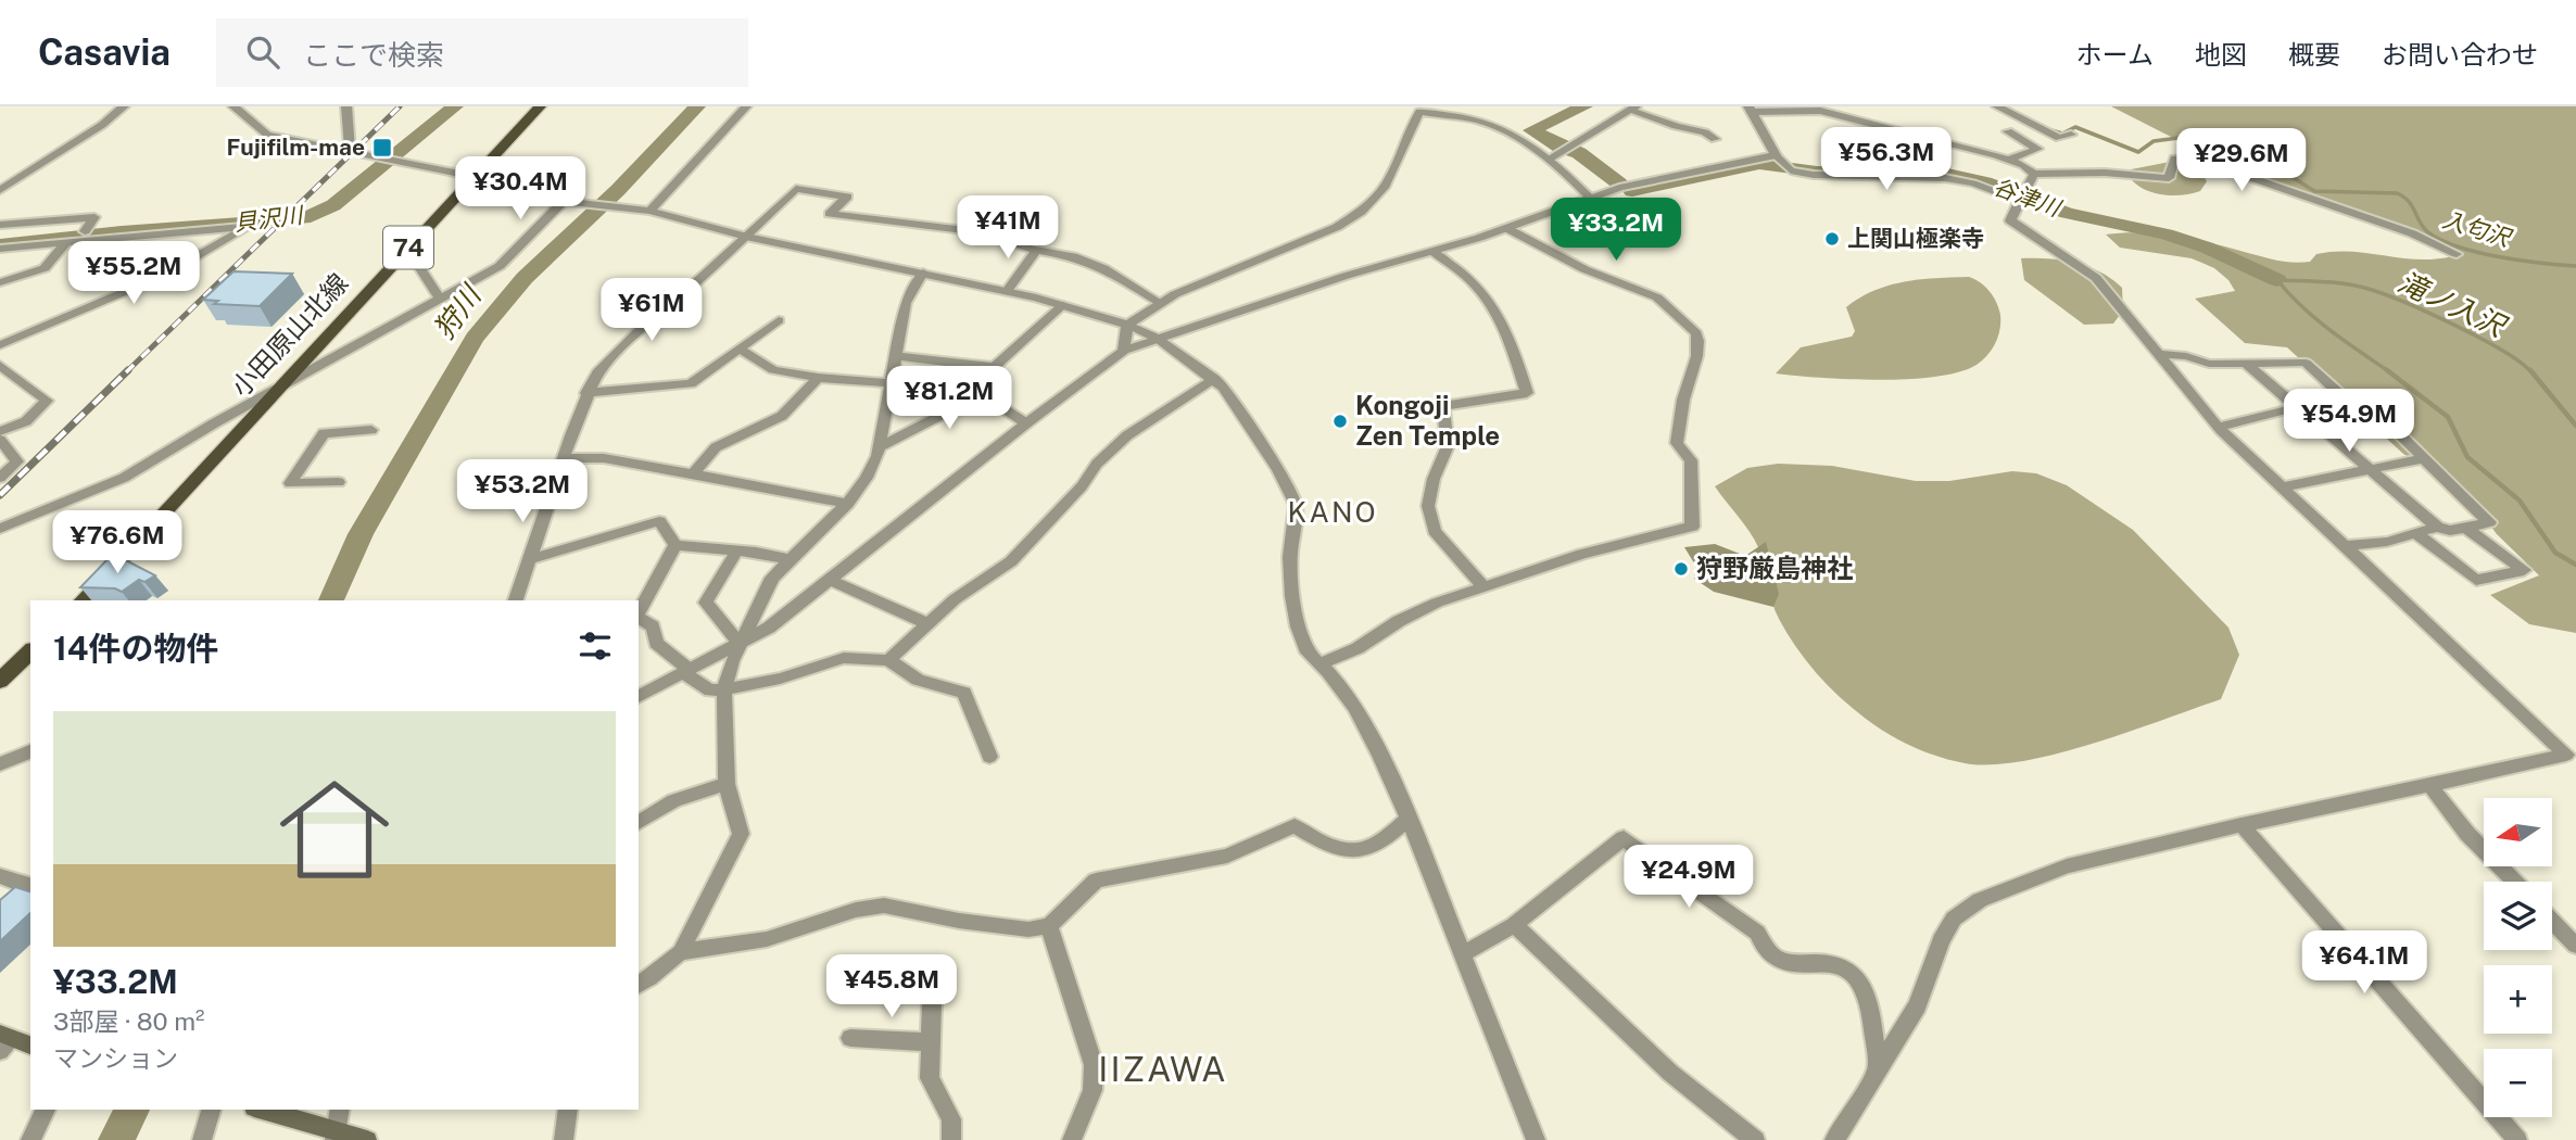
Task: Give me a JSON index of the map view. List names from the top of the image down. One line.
{"streets":{"main road":["74","小田原山北線"]},"districts":["KANO","IIZAWA"],"water":["谷津川","貝沢川","入匂沢","滝ノ入沢","狩川"],"places":{"transit":["Fujifilm-mae"],"other":["上関山極楽寺","Kongoji Zen Temple","狩野厳島神社"]},"north":"left","page":{"header":"Casavia","search":"ここで検索","nav":["ホーム","地図","概要","お問い合わせ"],"price":["¥56.3M","¥29.6M","¥30.4M","¥41M","¥33.2M","¥55.2M","¥61M","¥81.2M","¥54.9M","¥53.2M","¥76.6M","¥24.9M","¥64.1M","¥45.8M"],"heading":"14件の物件","list":[{"name":"¥33.2M","note":"3部屋 · 80 m² · マンション"}],"map_buttons":["+","−"]}}
